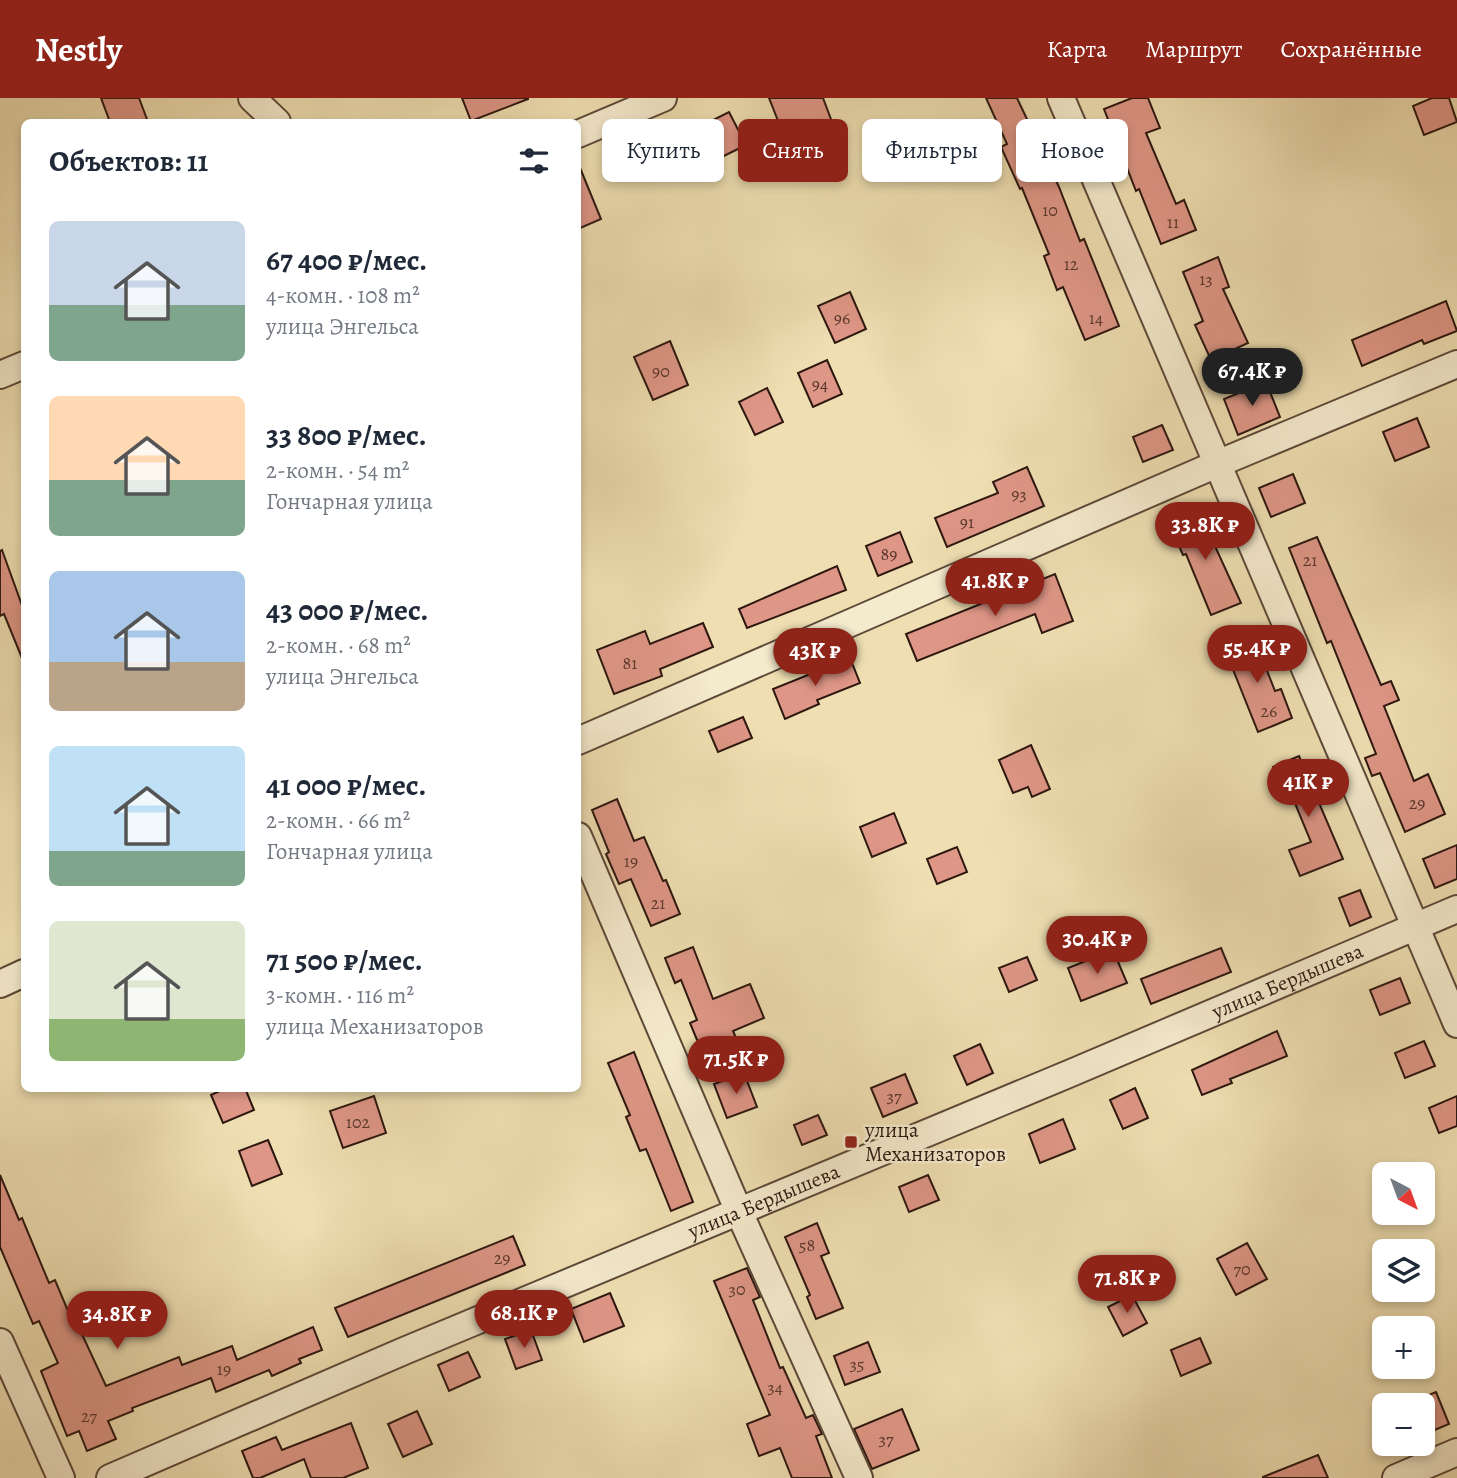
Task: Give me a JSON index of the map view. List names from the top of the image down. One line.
{"streets":{"street":["улица Бердышева"]},"places":{"transit":["улица Механизаторов"]},"house_numbers":["10","11","12","13","96","14","90","94","93","91","89","21","81","26","29","19","21","37","102","58","29","70","30","35","19","34","27","37"],"north":"bottom right","page":{"header":"Nestly","nav":["Карта","Маршрут","Сохранённые"],"chip":["Купить","Снять","Фильтры","Новое"],"heading":"Объектов: 11","list":[{"name":"67 400 ₽/мес.","note":"4-комн. · 108 m² · улица Энгельса"},{"name":"33 800 ₽/мес.","note":"2-комн. · 54 m² · Гончарная улица"},{"name":"43 000 ₽/мес.","note":"2-комн. · 68 m² · улица Энгельса"},{"name":"41 000 ₽/мес.","note":"2-комн. · 66 m² · Гончарная улица"},{"name":"71 500 ₽/мес.","note":"3-комн. · 116 m² · улица Механизаторов"}],"price":["67.4K ₽","33.8K ₽","41.8K ₽","55.4K ₽","43K ₽","41K ₽","30.4K ₽","71.5K ₽","71.8K ₽","68.1K ₽","34.8K ₽"],"map_buttons":["+","−"]}}
